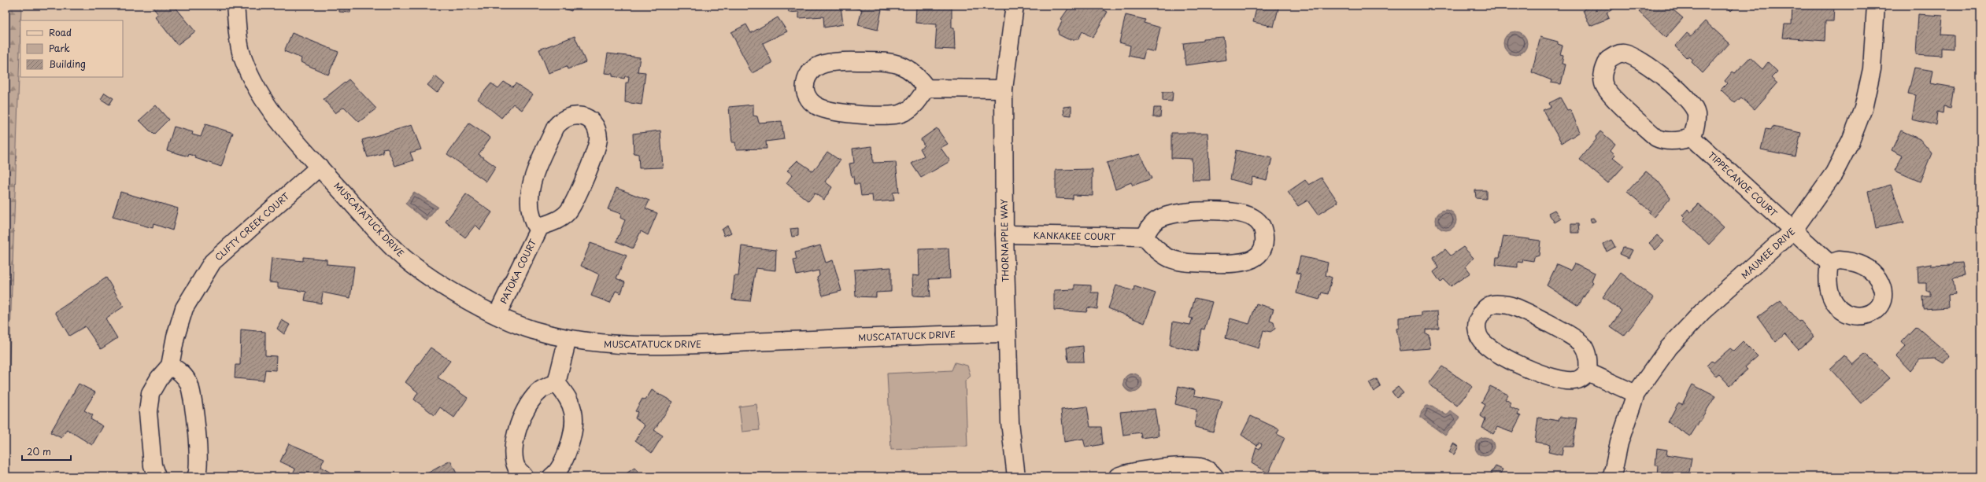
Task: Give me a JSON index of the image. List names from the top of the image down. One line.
{"streets":{"street":["TIPPECANOE COURT","MUSCATATUCK DRIVE","CLIFTY CREEK COURT","KANKAKEE COURT","THORNAPPLE WAY","MAUMEE DRIVE","PATOKA COURT"]},"crossings":[["TIPPECANOE COURT","MAUMEE DRIVE"],["MUSCATATUCK DRIVE","CLIFTY CREEK COURT"],["MUSCATATUCK DRIVE","THORNAPPLE WAY"],["MUSCATATUCK DRIVE","PATOKA COURT"],["KANKAKEE COURT","THORNAPPLE WAY"]],"legend":["Road","Park","Building"],"scale_bar":"20 m"}
